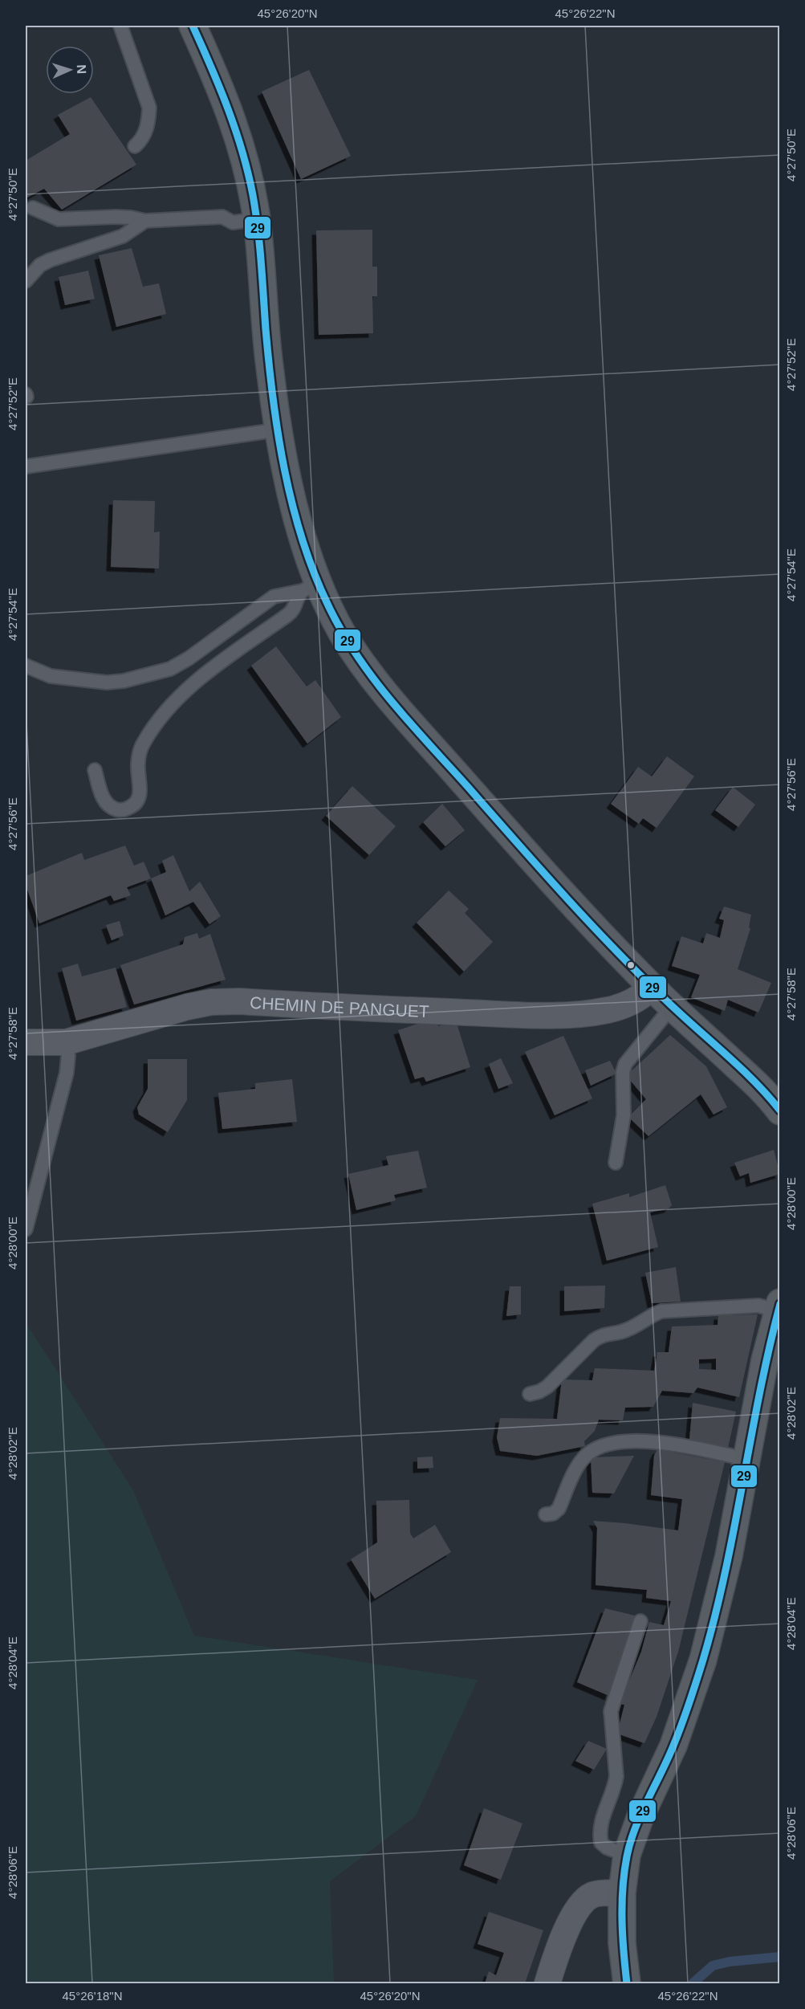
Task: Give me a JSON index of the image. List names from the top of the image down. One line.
{"streets":{"street":["CHEMIN DE PANGUET"]},"lines":["transit line 29"],"north":"right","coordinates":["45°26'20\"N","45°26'22\"N","4°27'50\"E","4°27'52\"E","4°27'54\"E","4°27'56\"E","4°27'58\"E","4°28'00\"E","4°28'02\"E","4°28'04\"E","4°28'06\"E","45°26'18\"N"]}
